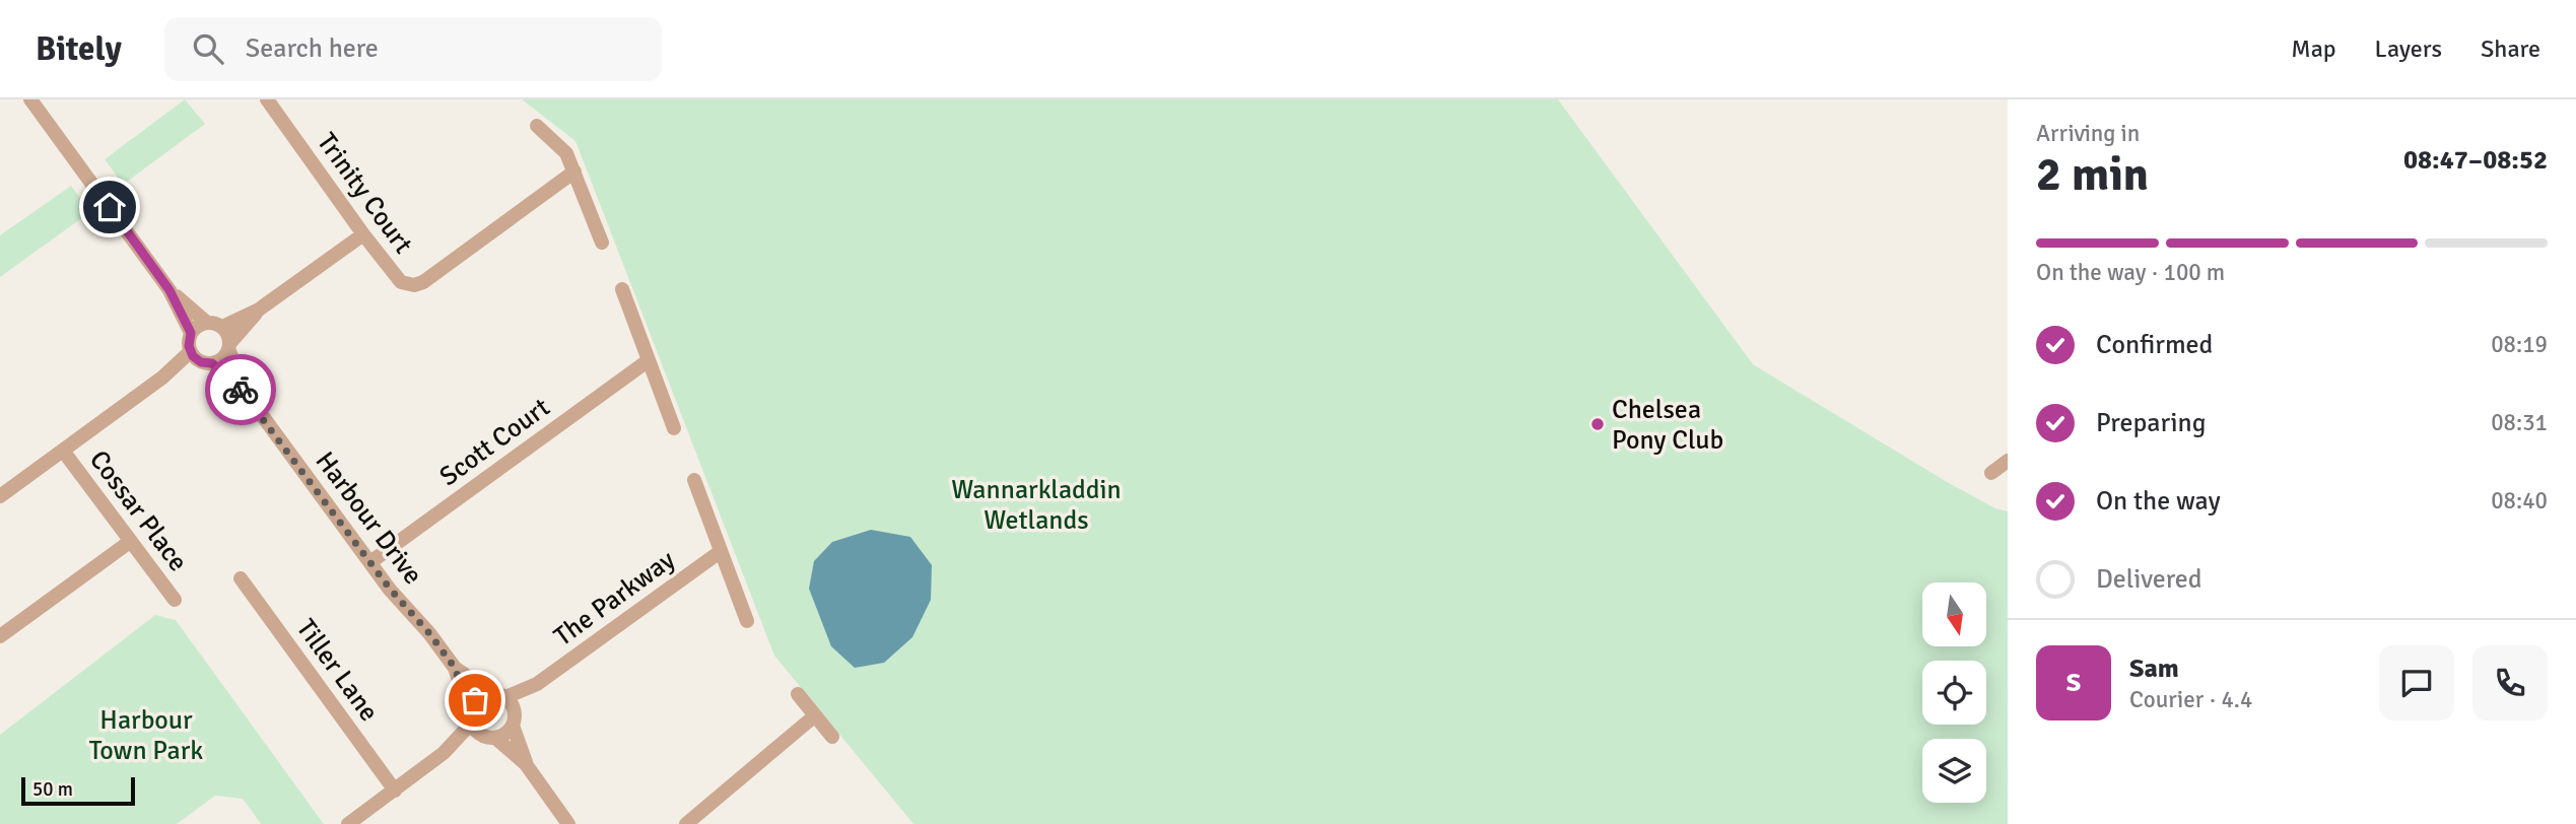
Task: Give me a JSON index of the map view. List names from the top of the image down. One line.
{"streets":{"street":["Trinity Court","Scott Court","Cossar Place","Harbour Drive","The Parkway","Tiller Lane"]},"crossings":[["Scott Court","Harbour Drive"],["Harbour Drive","The Parkway"],["The Parkway","Tiller Lane"]],"parks":["Wannarkladdin Wetlands","Harbour Town Park"],"places":["Chelsea Pony Club"],"scale_bar":"50 m","north":"bottom","page":{"header":"Bitely","search":"Search here","nav":["Map","Layers","Share"],"heading":["2 min","Arriving in","08:47–08:52"],"panel":["Sam","Courier · 4.4"],"bar":"On the way · 100 m","list":[["Confirmed","08:19"],["Preparing","08:31"],["On the way","08:40"],"Delivered"],"round":"S","scale":"50 m"}}
